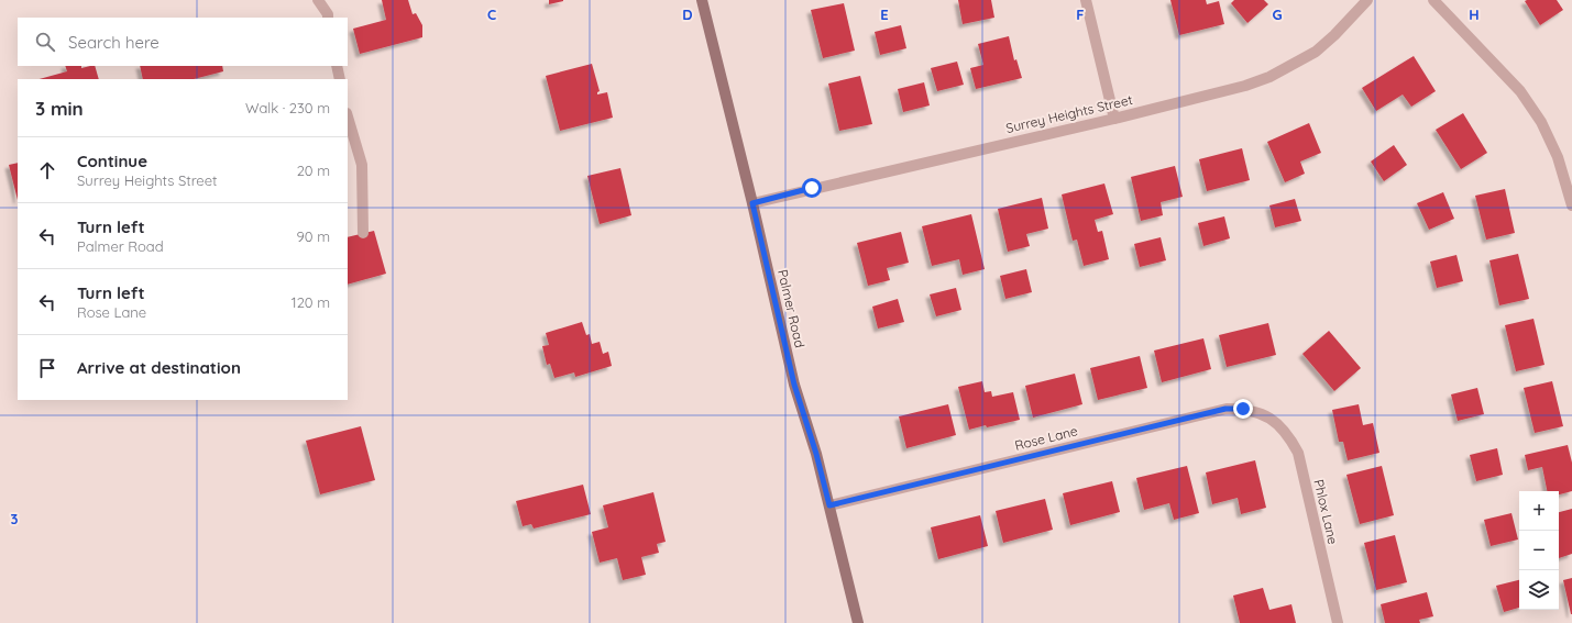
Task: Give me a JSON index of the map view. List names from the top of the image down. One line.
{"streets":{"street":["Surrey Heights Street","Palmer Road","Rose Lane","Phlox Lane"]},"crossings":[["Surrey Heights Street","Palmer Road"],["Palmer Road","Rose Lane"],["Rose Lane","Phlox Lane"]],"page":{"search":"Search here","heading":["3 min","Walk · 230 m"],"list":[["Continue","Surrey Heights Street","20 m"],["Turn left","Palmer Road","90 m"],["Turn left","Rose Lane","120 m"],"Arrive at destination"],"map_buttons":["+","−"]},"grid":{"columns":["C","D","E","F","G","H"],"rows":["3"]}}
